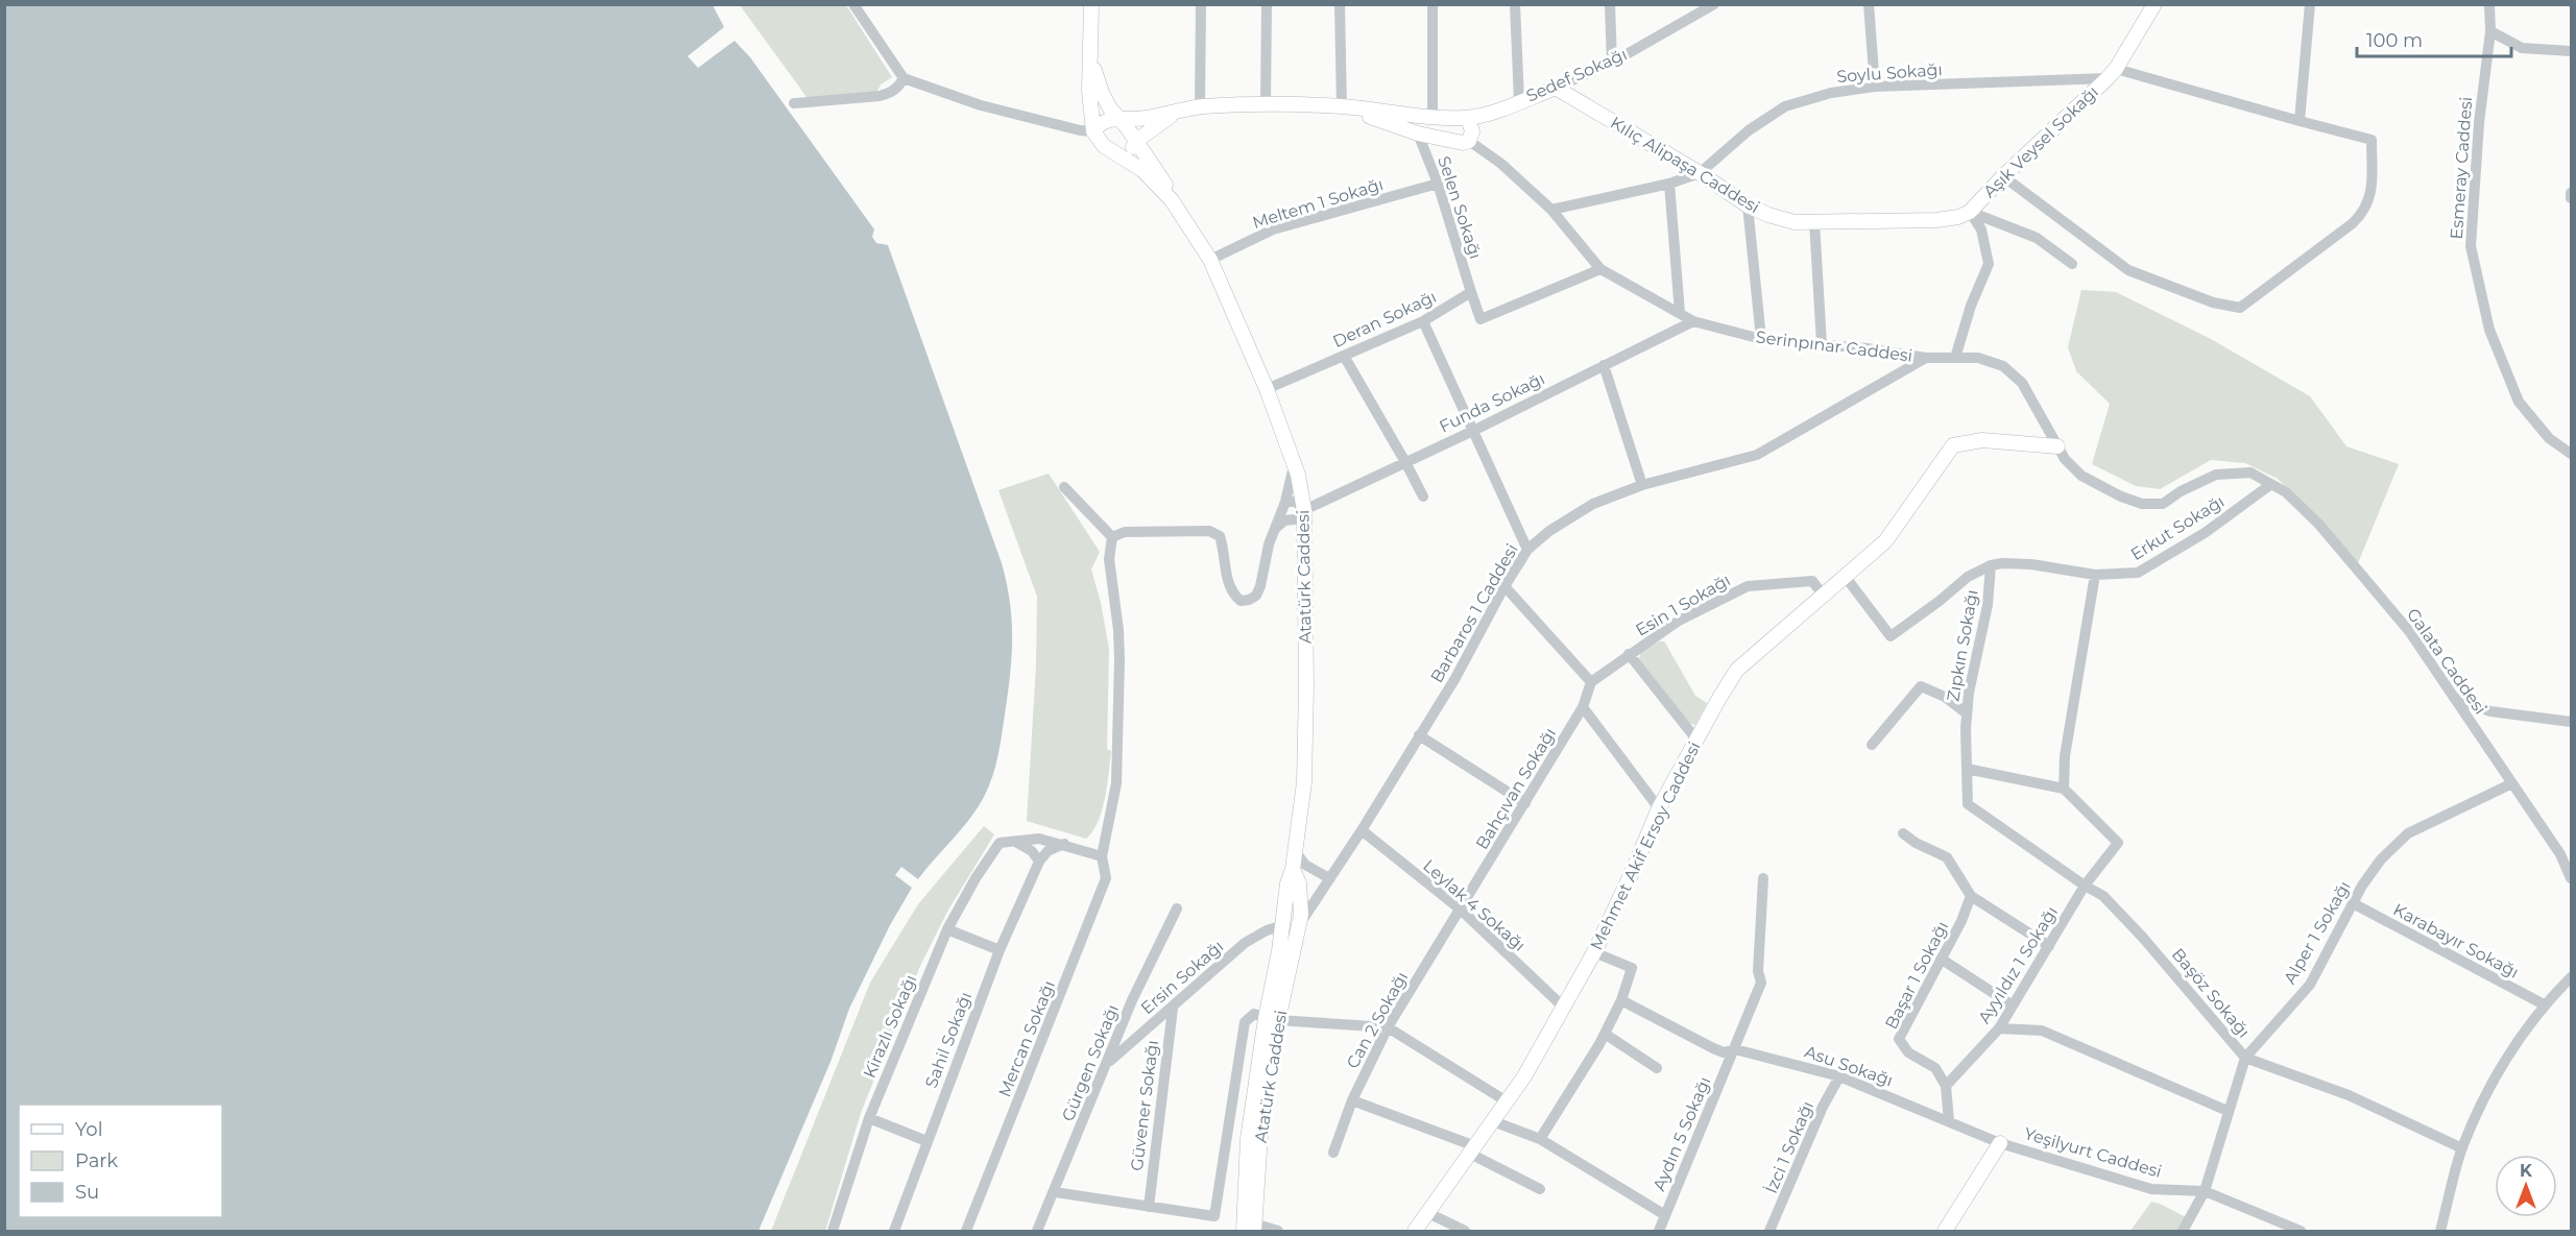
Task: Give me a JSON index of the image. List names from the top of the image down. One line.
{"streets":{"street":["Soylu Sokağı","Sedef Sokağı","Aşık Veysel Sokağı","Kılıç Alipaşa Caddesi","Esmeray Caddesi","Meltem 1 Sokağı","Selen Sokağı","Deran Sokağı","Serinpınar Caddesi","Funda Sokağı","Erkut Sokağı","Atatürk Caddesi","Esin 1 Sokağı","Barbaros 1 Caddesi","Zıpkın Sokağı","Galata Caddesi","Bahçıvan Sokağı","Mehmet Akif Ersoy Caddesi","Leylak 4 Sokağı","Alper 1 Sokağı","Karabayır Sokağı","Ayyıldız 1 Sokağı","Başar 1 Sokağı","Ersin Sokağı","Başöz Sokağı","Can 2 Sokağı","Kirazlı Sokağı","Mercan Sokağı","Sahil Sokağı","Gürgen Sokağı","Asu Sokağı","Güvener Sokağı","Aydın 5 Sokağı","İzci 1 Sokağı","Yeşilyurt Caddesi"]},"crossings":[["Soylu Sokağı","Aşık Veysel Sokağı"],["Soylu Sokağı","Kılıç Alipaşa Caddesi"],["Sedef Sokağı","Kılıç Alipaşa Caddesi"],["Sedef Sokağı","Serinpınar Caddesi"],["Aşık Veysel Sokağı","Kılıç Alipaşa Caddesi"],["Aşık Veysel Sokağı","Serinpınar Caddesi"],["Meltem 1 Sokağı","Selen Sokağı"],["Meltem 1 Sokağı","Atatürk Caddesi"],["Selen Sokağı","Deran Sokağı"],["Deran Sokağı","Atatürk Caddesi"],["Serinpınar Caddesi","Funda Sokağı"],["Serinpınar Caddesi","Barbaros 1 Caddesi"],["Serinpınar Caddesi","Mehmet Akif Ersoy Caddesi"],["Funda Sokağı","Atatürk Caddesi"],["Erkut Sokağı","Zıpkın Sokağı"],["Erkut Sokağı","Galata Caddesi"],["Erkut Sokağı","Mehmet Akif Ersoy Caddesi"],["Atatürk Caddesi","Barbaros 1 Caddesi"],["Atatürk Caddesi","Ersin Sokağı"],["Esin 1 Sokağı","Bahçıvan Sokağı"],["Esin 1 Sokağı","Mehmet Akif Ersoy Caddesi"],["Barbaros 1 Caddesi","Leylak 4 Sokağı"],["Zıpkın Sokağı","Başöz Sokağı"],["Galata Caddesi","Alper 1 Sokağı"],["Bahçıvan Sokağı","Leylak 4 Sokağı"],["Bahçıvan Sokağı","Can 2 Sokağı"],["Mehmet Akif Ersoy Caddesi","Leylak 4 Sokağı"],["Leylak 4 Sokağı","Can 2 Sokağı"],["Alper 1 Sokağı","Karabayır Sokağı"],["Alper 1 Sokağı","Başöz Sokağı"],["Alper 1 Sokağı","Yeşilyurt Caddesi"],["Ayyıldız 1 Sokağı","Başar 1 Sokağı"],["Ayyıldız 1 Sokağı","Başöz Sokağı"],["Ersin Sokağı","Gürgen Sokağı"],["Ersin Sokağı","Güvener Sokağı"],["Asu Sokağı","Aydın 5 Sokağı"],["Asu Sokağı","İzci 1 Sokağı"],["Asu Sokağı","Yeşilyurt Caddesi"]],"legend":["Yol","Park","Su"],"scale_bar":"100 m","north":"top"}
